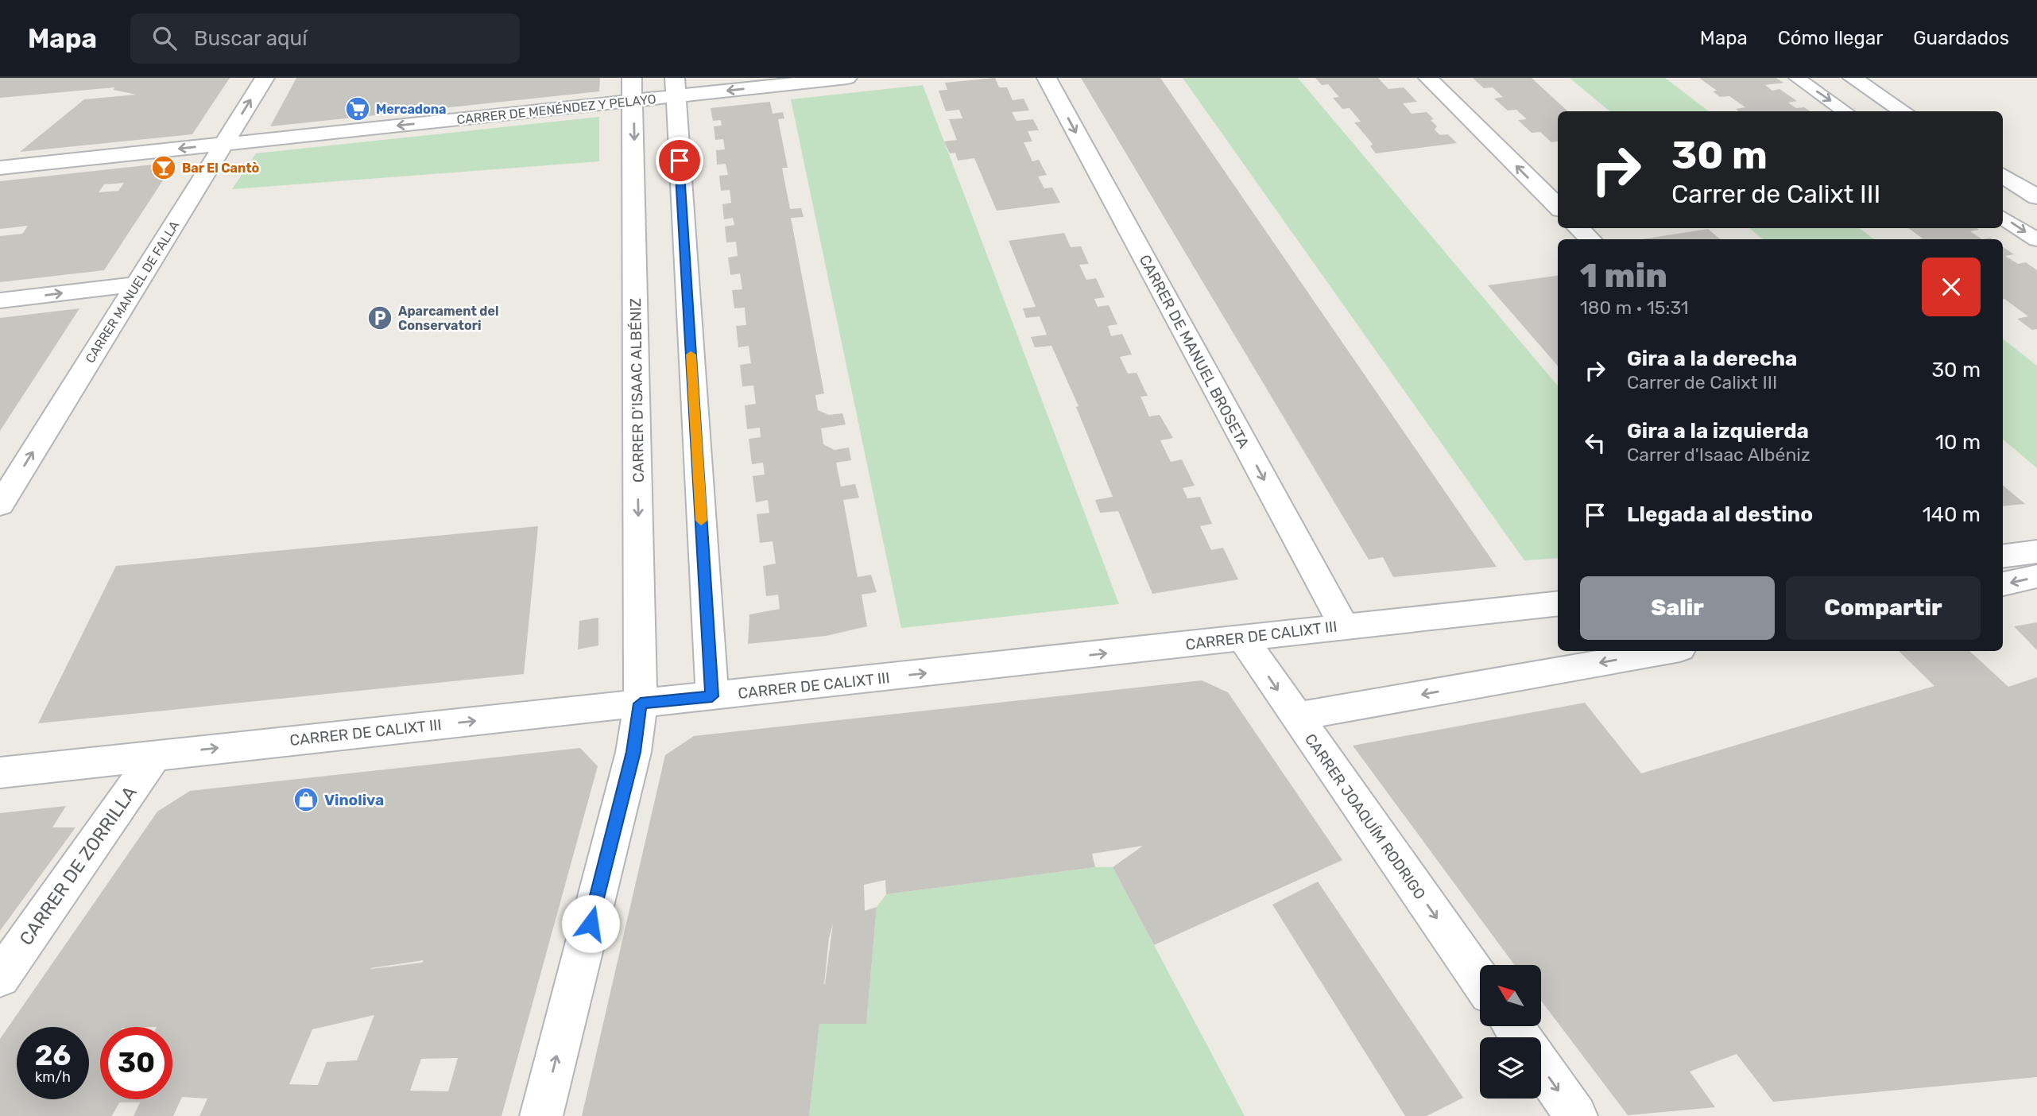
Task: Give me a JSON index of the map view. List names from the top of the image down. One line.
{"streets":{"street":["CARRER DE MENÉNDEZ Y PELAYO","CARRER MANUEL DE FALLA","CARRER DE MANUEL BROSETA","CARRER D'ISAAC ALBÉNIZ","CARRER DE CALIXT III","CARRER JOAQUÍM RODRIGO","CARRER DE ZORRILLA"]},"crossings":[["CARRER DE MENÉNDEZ Y PELAYO","CARRER MANUEL DE FALLA"],["CARRER DE MENÉNDEZ Y PELAYO","CARRER D'ISAAC ALBÉNIZ"],["CARRER DE MANUEL BROSETA","CARRER DE CALIXT III"],["CARRER D'ISAAC ALBÉNIZ","CARRER DE CALIXT III"],["CARRER DE CALIXT III","CARRER JOAQUÍM RODRIGO"],["CARRER DE CALIXT III","CARRER DE ZORRILLA"]],"one_way":["CARRER DE MENÉNDEZ Y PELAYO","CARRER MANUEL DE FALLA","CARRER DE MANUEL BROSETA","CARRER DE CALIXT III","CARRER JOAQUÍM RODRIGO"],"places":{"supermarket":["Mercadona"],"bar":["Bar El Cantò"],"parking":["Aparcament del Conservatori"],"shop":["Vinoliva"]},"north":"top left","page":{"header":"Mapa","search":"Buscar aquí","nav":["Mapa","Cómo llegar","Guardados"],"turn":["30 m","Carrer de Calixt III"],"heading":["1 min","180 m · 15:31"],"list":[{"name":"Gira a la derecha","note":"Carrer de Calixt III","value":"30 m"},{"name":"Gira a la izquierda","note":"Carrer d'Isaac Albéniz","value":"10 m"},{"name":"Llegada al destino","value":"140 m"}],"buttons":["Salir","Compartir"],"speed":"26 km/h","limit":"30"}}
